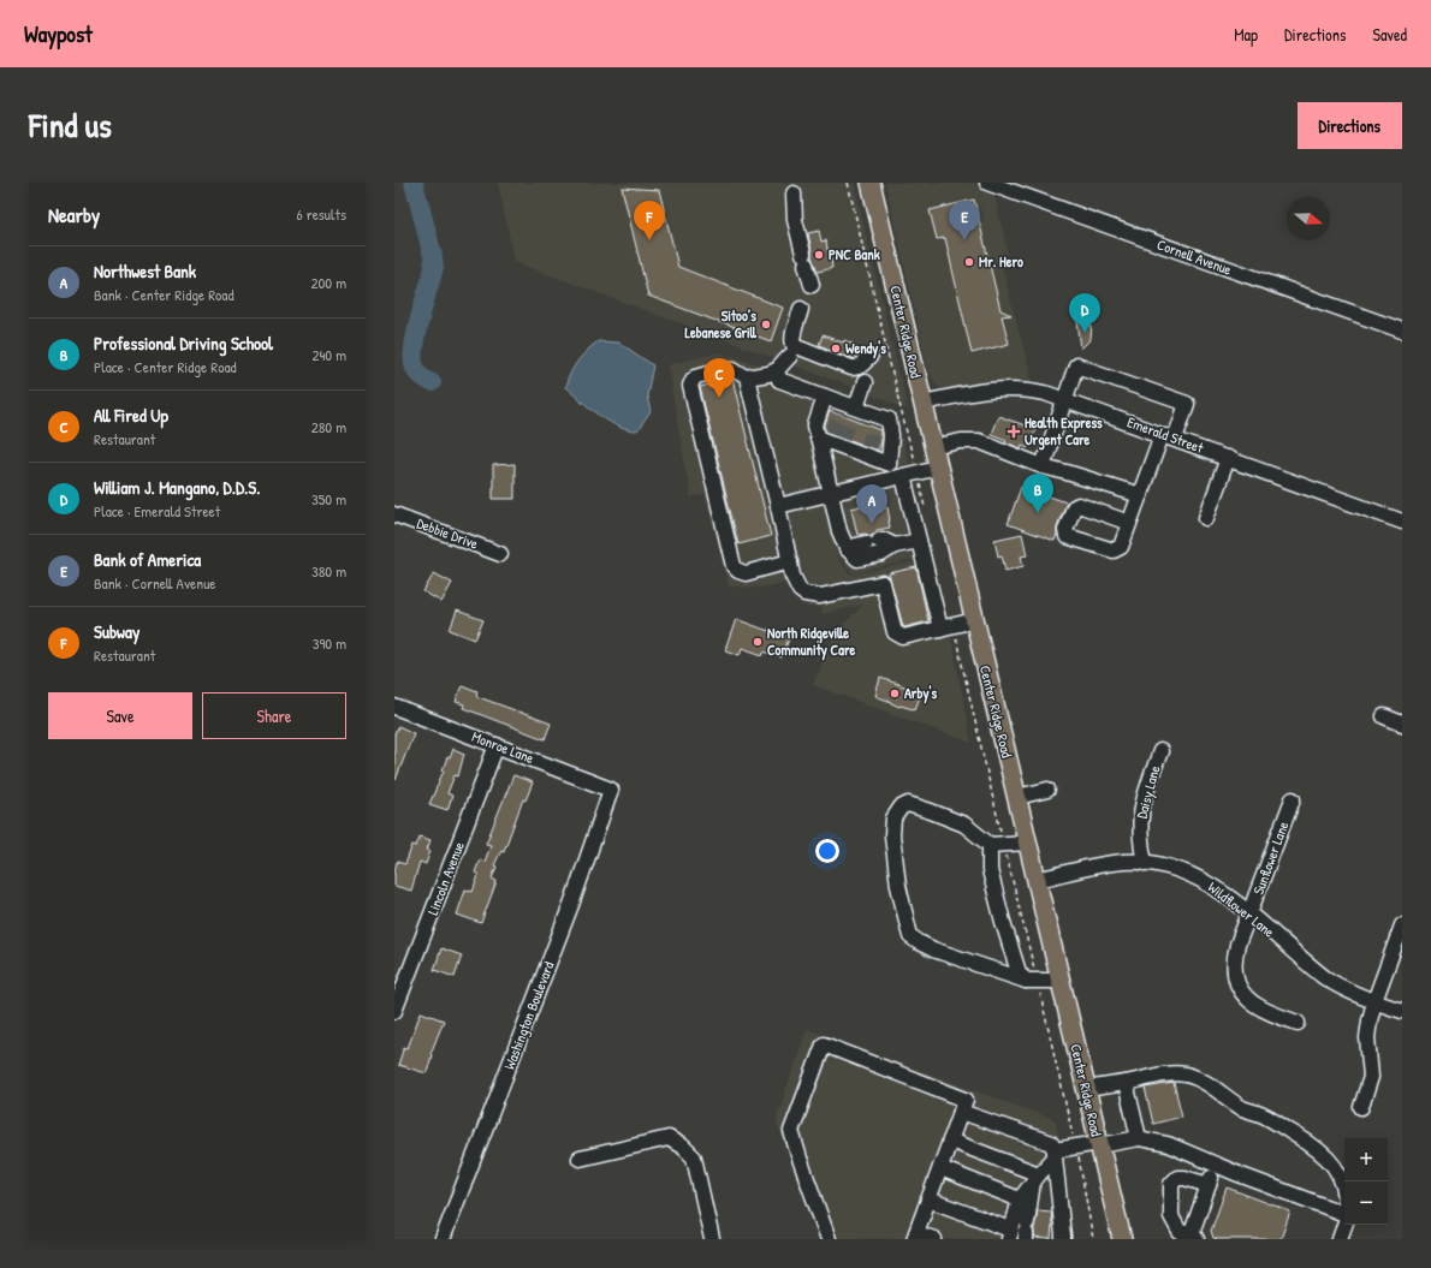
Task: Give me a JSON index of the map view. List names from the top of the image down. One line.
{"streets":{"main road":["Center Ridge Road"],"street":["Cornell Avenue","Emerald Street","Debbie Drive","Monroe Lane","Daisy Lane","Sunflower Lane","Lincoln Avenue","Wildflower Lane","Washington Boulevard"]},"crossings":[["Center Ridge Road","Emerald Street"],["Center Ridge Road","Wildflower Lane"],["Monroe Lane","Lincoln Avenue"],["Monroe Lane","Washington Boulevard"],["Daisy Lane","Wildflower Lane"],["Sunflower Lane","Wildflower Lane"]],"places":{"other":["PNC Bank","Mr. Hero","Sitoo’s Lebanese Grill","Wendy's","North Ridgeville Community Care","Arby's"],"health":["Health Express Urgent Care"]},"north":"right","page":{"header":"Waypost","nav":["Map","Directions","Saved"],"title":"Find us","buttons":["Directions",["Save","Share"]],"heading":["Nearby","6 results"],"pins":["E","F","D","C","B","A"],"list":[{"mark":"A","name":"Northwest Bank","note":"Bank · Center Ridge Road","value":"200 m"},{"mark":"B","name":"Professional Driving School","note":"Place · Center Ridge Road","value":"240 m"},{"mark":"C","name":"All Fired Up","note":"Restaurant","value":"280 m"},{"mark":"D","name":"William J. Mangano, D.D.S.","note":"Place · Emerald Street","value":"350 m"},{"mark":"E","name":"Bank of America","note":"Bank · Cornell Avenue","value":"380 m"},{"mark":"F","name":"Subway","note":"Restaurant","value":"390 m"}],"map_buttons":["+","−"]}}
